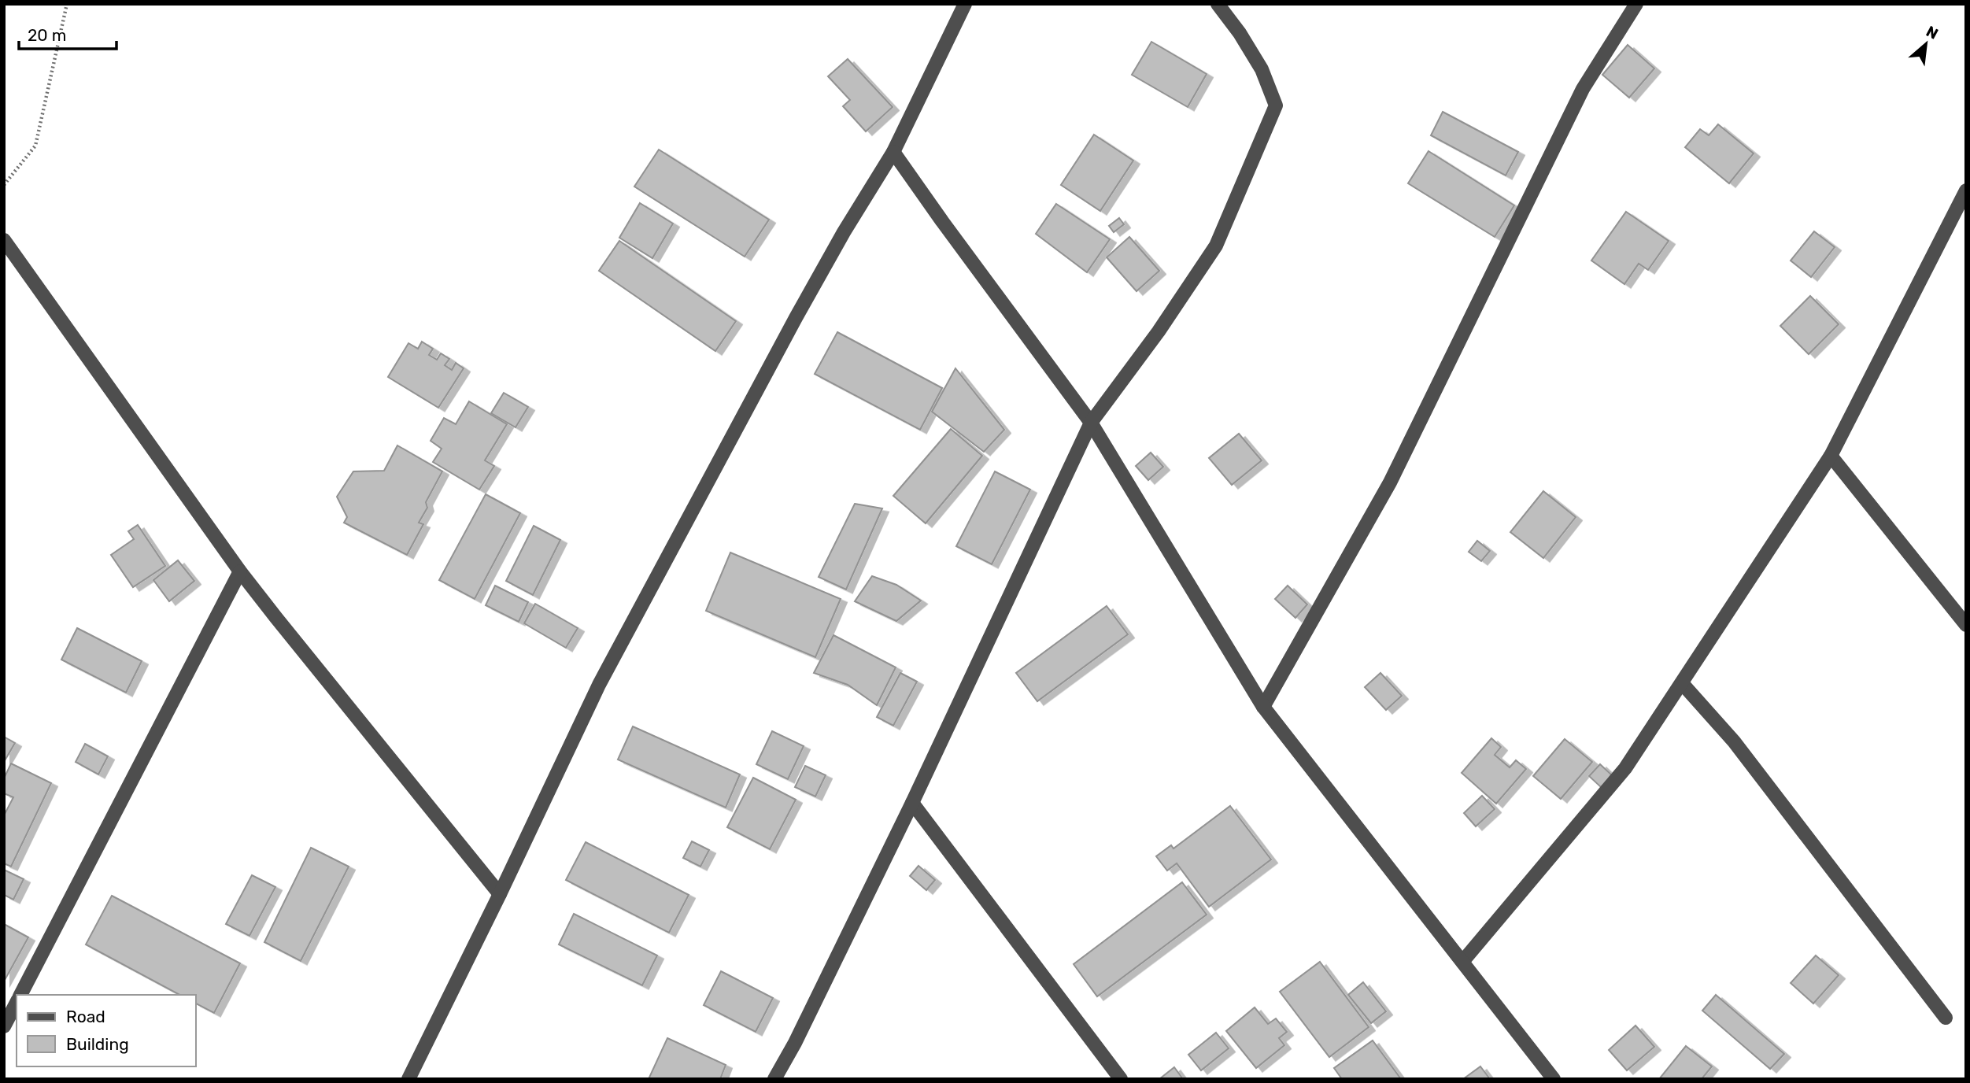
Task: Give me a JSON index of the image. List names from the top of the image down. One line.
{"legend":["Road","Building"],"scale_bar":"20 m","north":"top right"}
